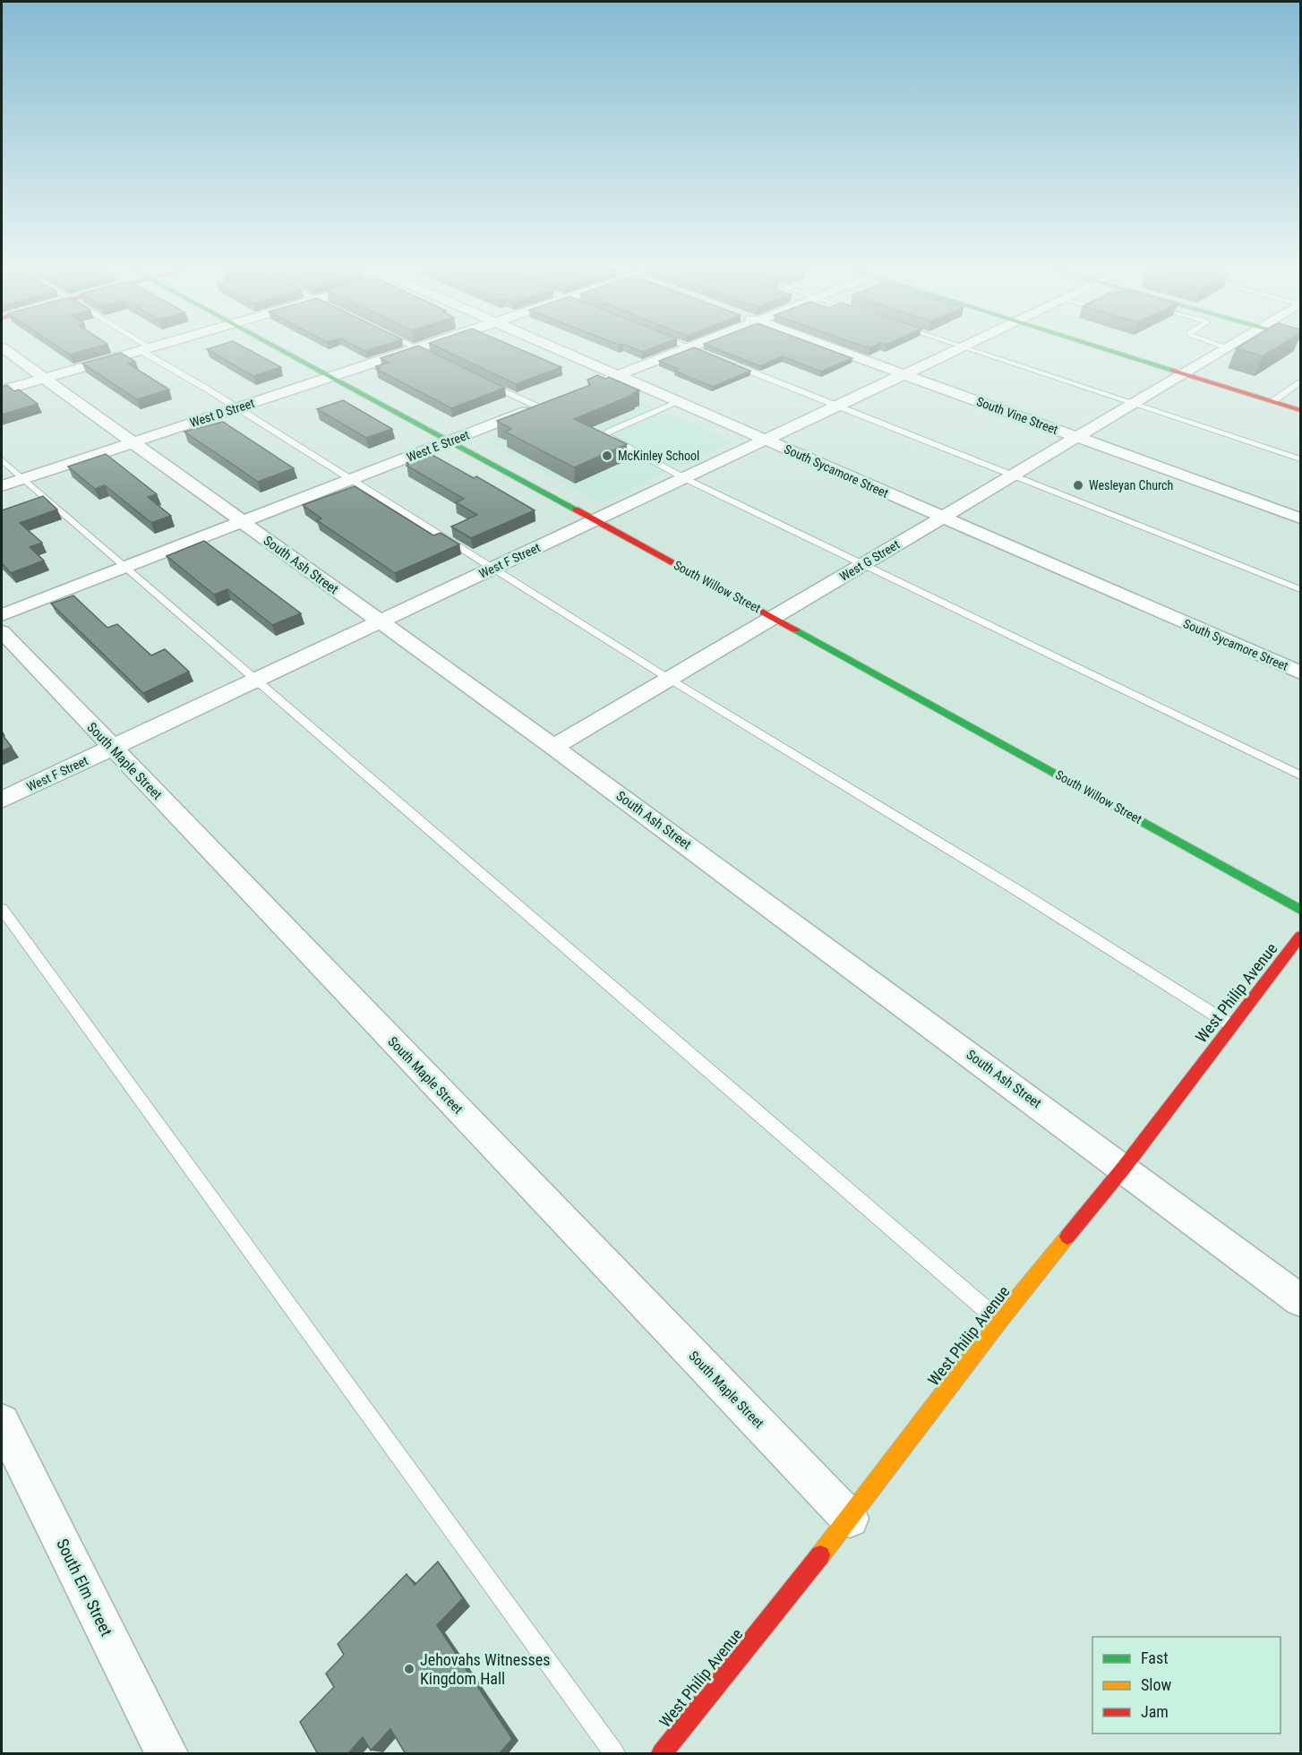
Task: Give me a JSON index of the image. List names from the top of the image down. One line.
{"streets":{"main road":["South Willow Street","West Philip Avenue"],"street":["West D Street","South Vine Street","West E Street","South Sycamore Street","West F Street","West G Street","South Ash Street","South Maple Street","South Elm Street"]},"crossings":[["West D Street","South Ash Street"],["West D Street","South Willow Street"],["South Vine Street","West F Street"],["South Vine Street","West G Street"],["West E Street","South Ash Street"],["West E Street","South Willow Street"],["South Sycamore Street","West F Street"],["South Sycamore Street","West G Street"],["West F Street","South Ash Street"],["West F Street","South Willow Street"],["West F Street","South Maple Street"],["West G Street","South Ash Street"],["West G Street","South Willow Street"],["South Ash Street","West Philip Avenue"],["South Maple Street","West Philip Avenue"]],"places":["McKinley School","Wesleyan Church","Jehovahs Witnesses Kingdom Hall"],"legend":["Fast","Slow","Jam"]}
